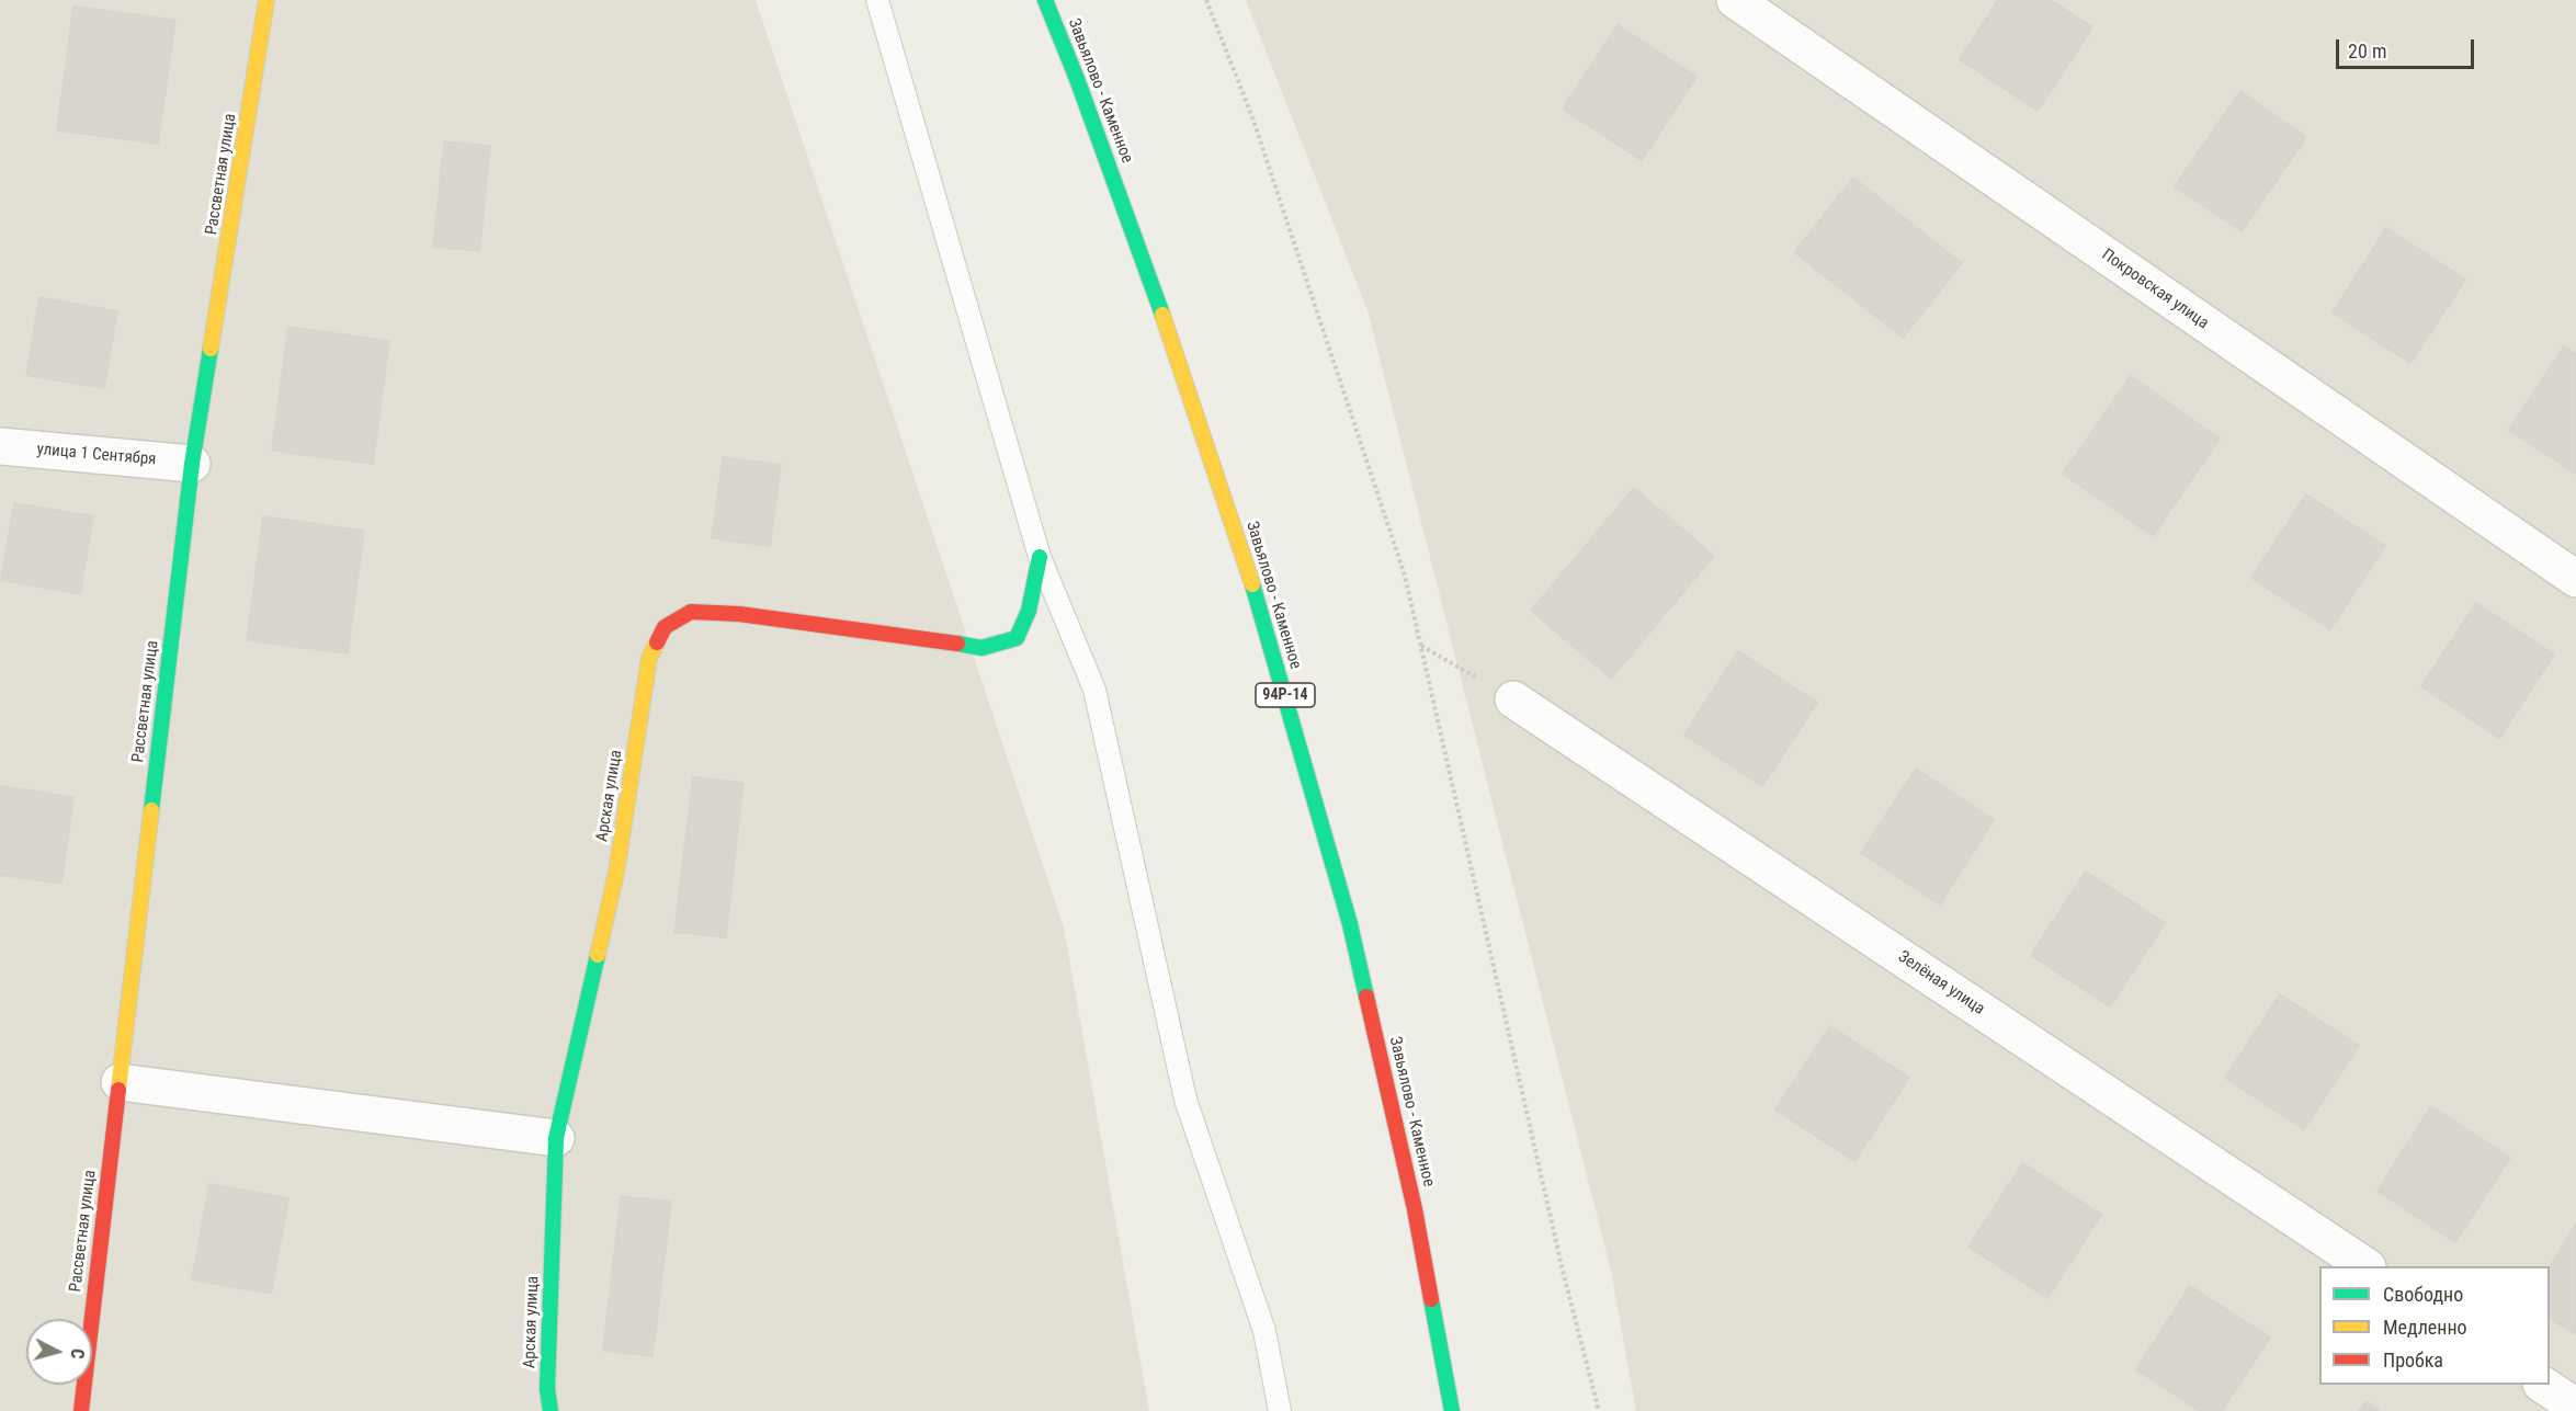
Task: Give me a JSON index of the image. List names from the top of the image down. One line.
{"streets":{"street":["Завьялово - Каменное","Рассветная улица","Покровская улица","улица 1 Сентября","94Р-14","Арская улица","Зелёная улица"]},"crossings":[["Рассветная улица","улица 1 Сентября"]],"legend":["Свободно","Медленно","Пробка"],"scale_bar":"20 m","north":"right"}
